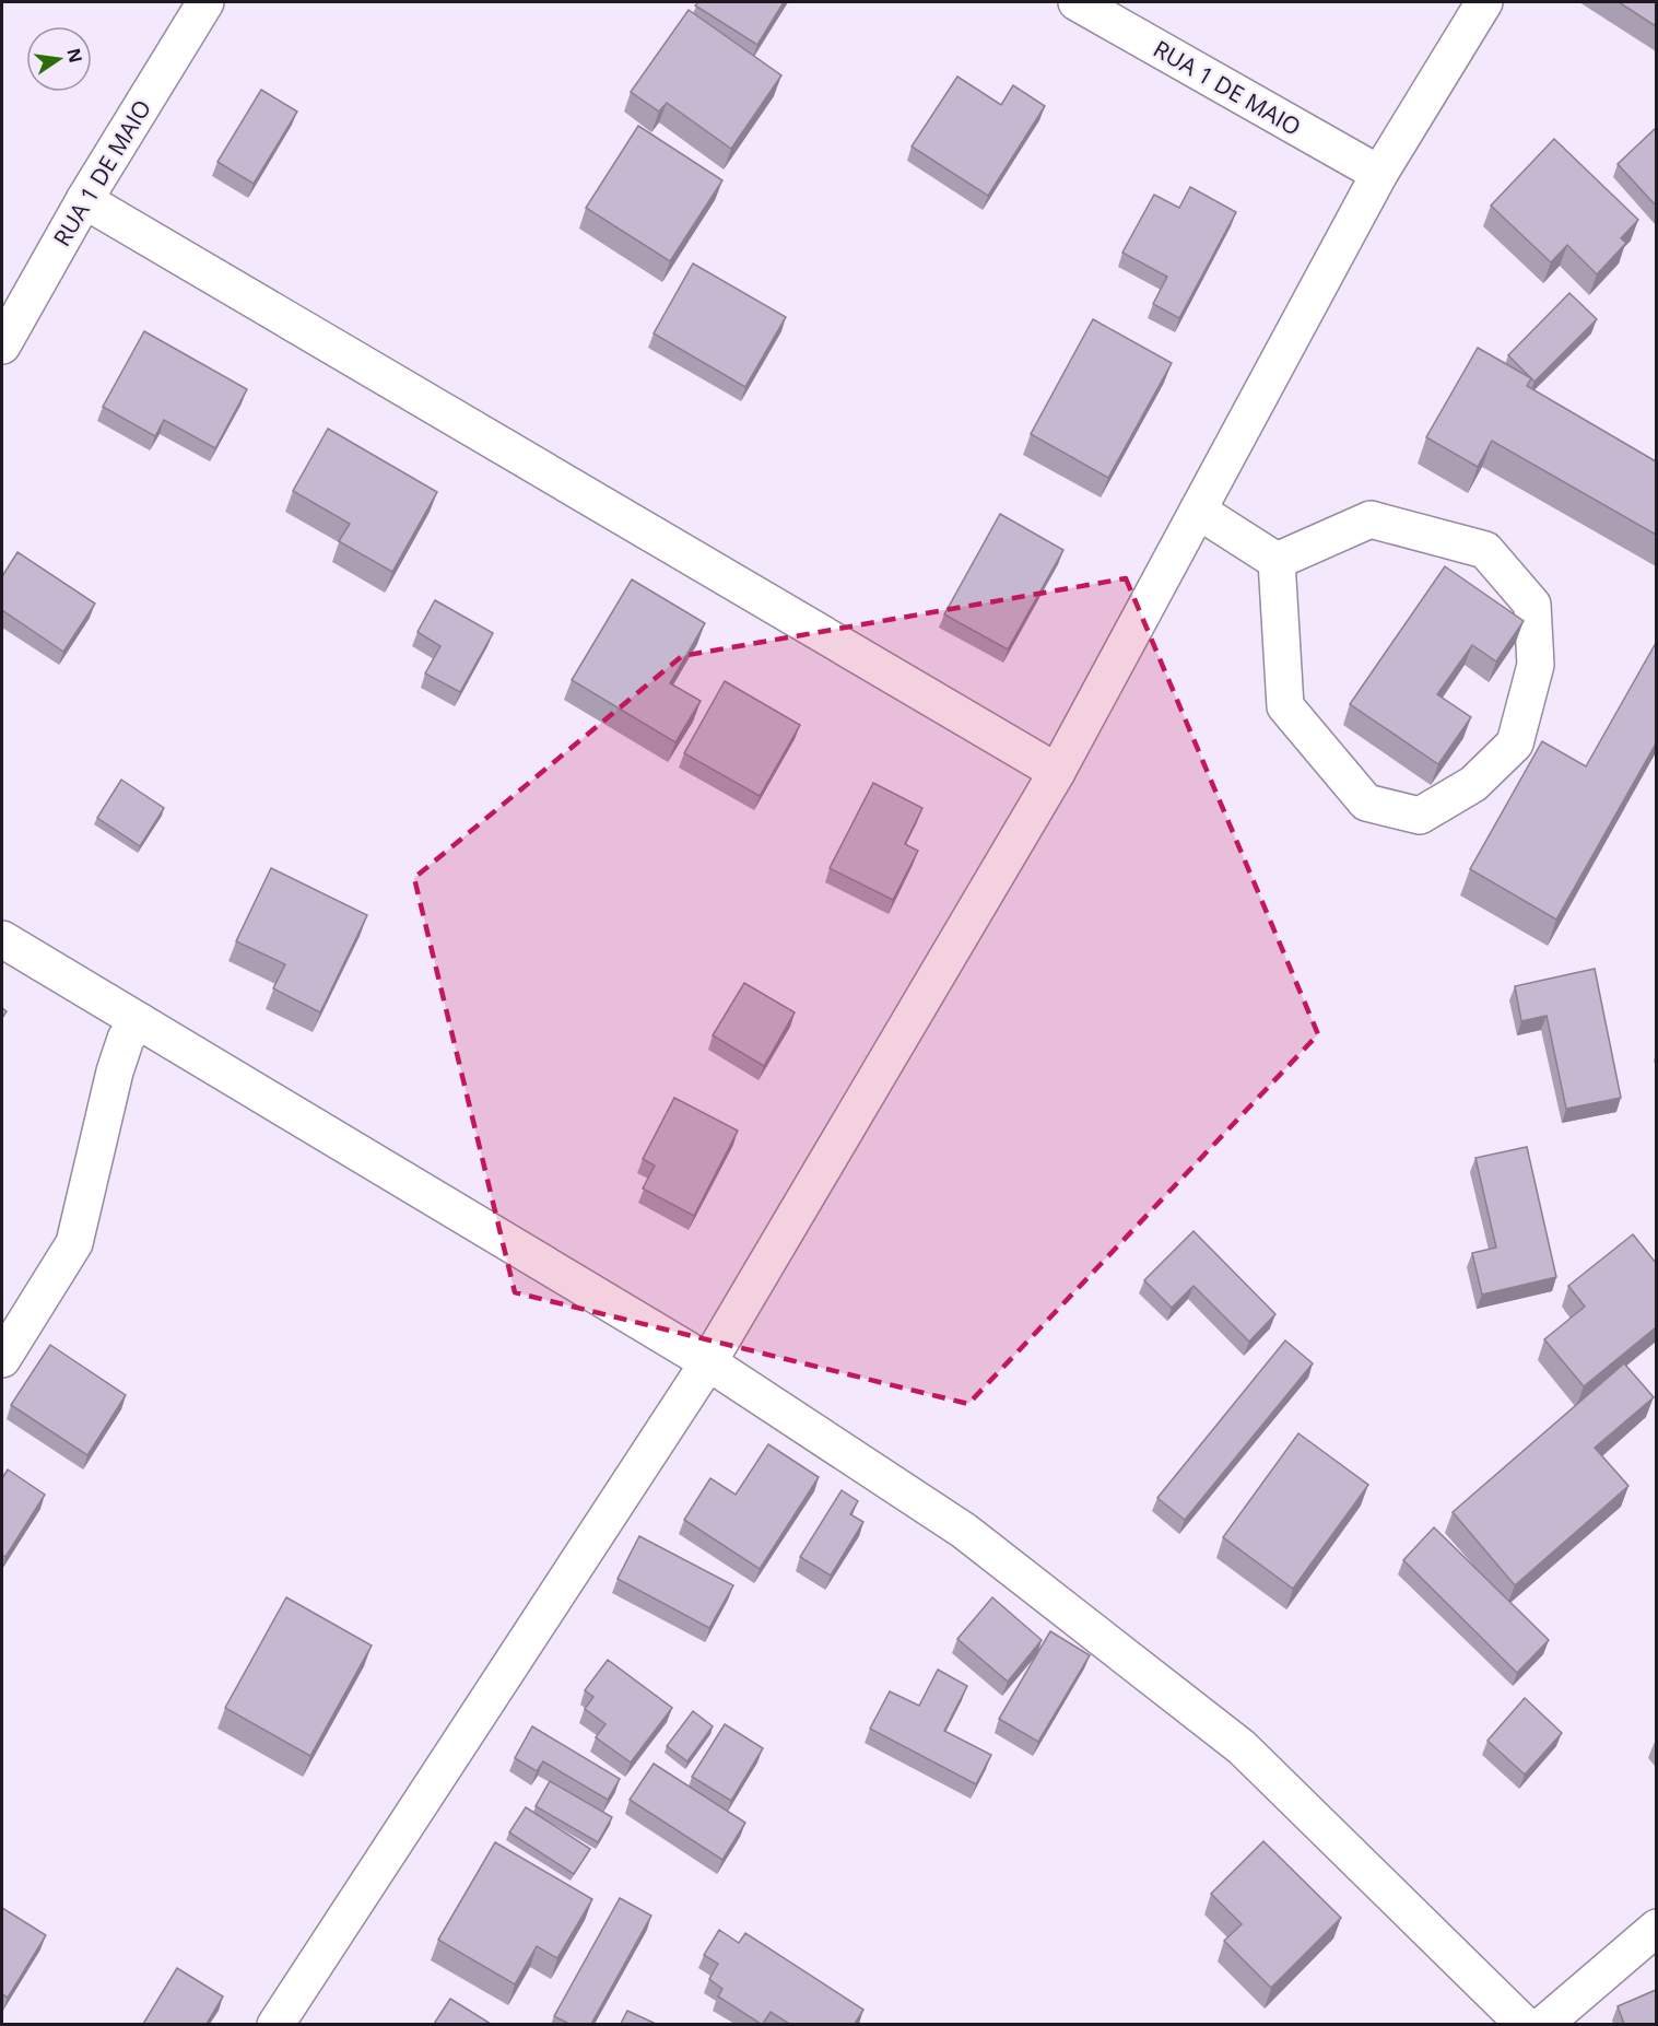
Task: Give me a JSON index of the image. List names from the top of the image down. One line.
{"streets":{"street":["RUA 1 DE MAIO"]},"north":"right"}
